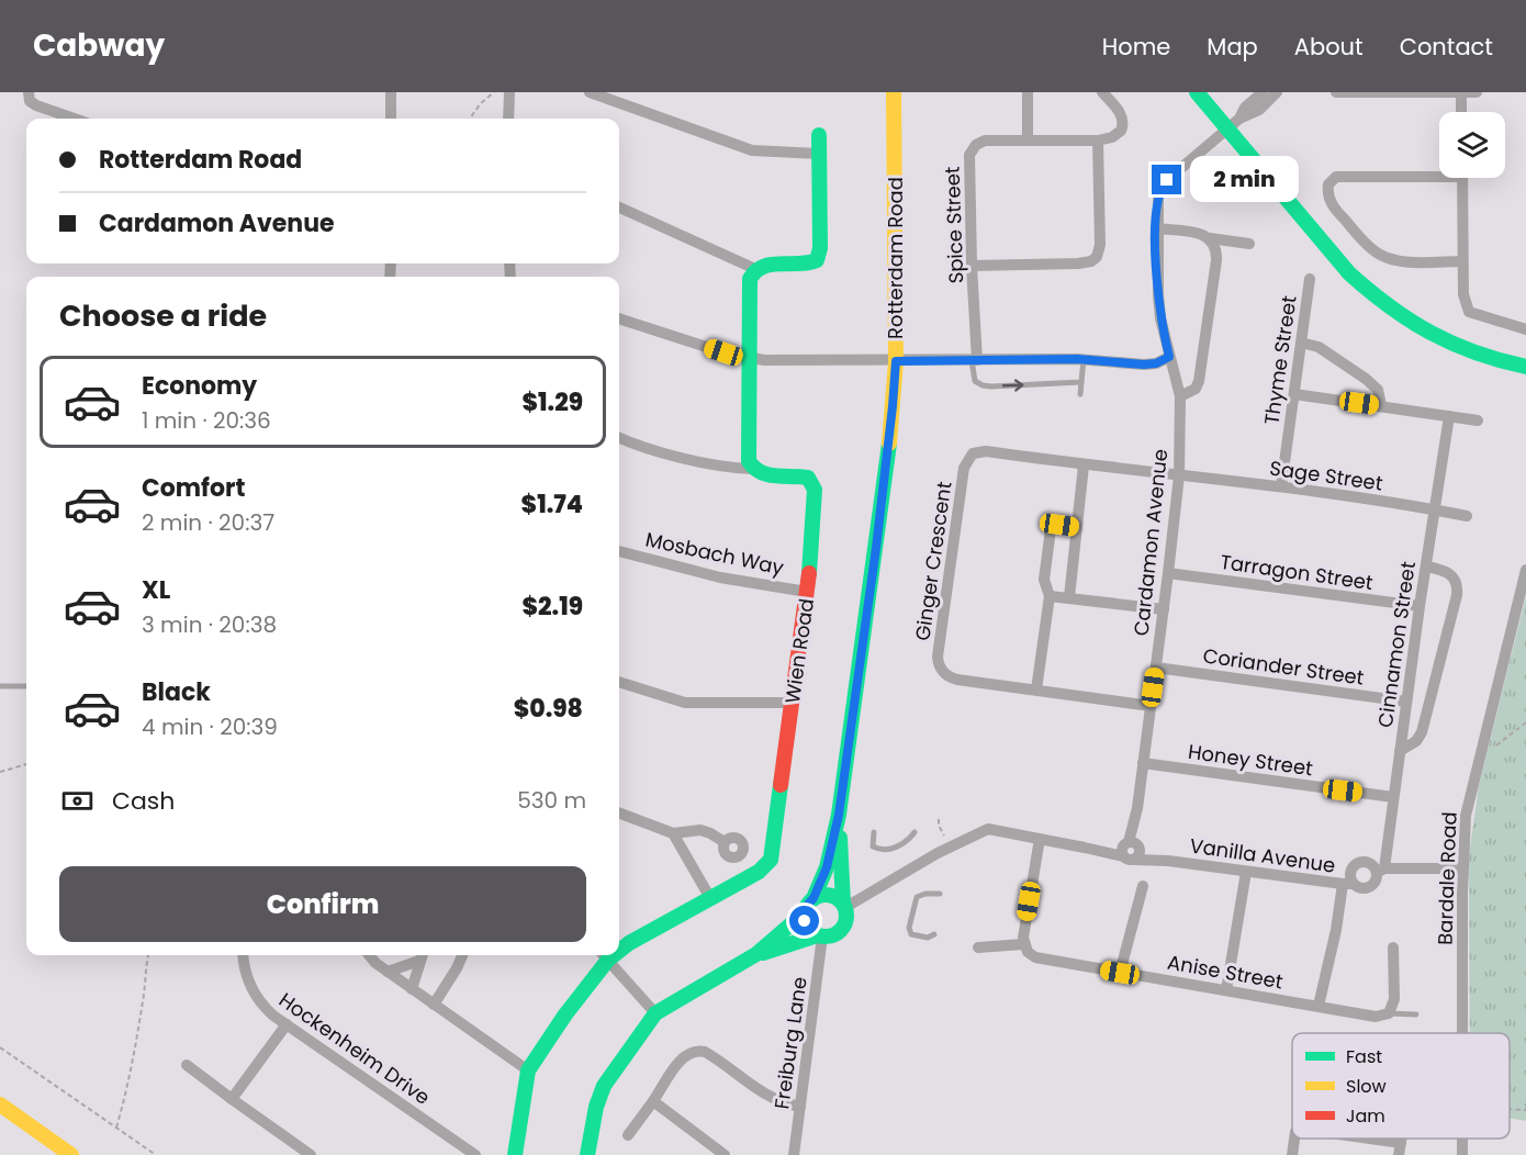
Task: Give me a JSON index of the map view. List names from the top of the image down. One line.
{"streets":{"street":["Spice Street","Rotterdam Road","Thyme Street","Sage Street","Cardamon Avenue","Mosbach Way","Ginger Crescent","Tarragon Street","Cinnamon Street","Wien Road","Coriander Street","Honey Street","Vanilla Avenue","Bardale Road","Anise Street","Freiburg Lane","Hockenheim Drive"]},"crossings":[["Rotterdam Road","Vanilla Avenue"],["Rotterdam Road","Freiburg Lane"],["Thyme Street","Sage Street"],["Sage Street","Cardamon Avenue"],["Sage Street","Ginger Crescent"],["Sage Street","Cinnamon Street"],["Cardamon Avenue","Ginger Crescent"],["Cardamon Avenue","Tarragon Street"],["Cardamon Avenue","Coriander Street"],["Cardamon Avenue","Honey Street"],["Cardamon Avenue","Vanilla Avenue"],["Mosbach Way","Wien Road"],["Tarragon Street","Cinnamon Street"],["Cinnamon Street","Coriander Street"],["Cinnamon Street","Honey Street"],["Cinnamon Street","Vanilla Avenue"],["Vanilla Avenue","Freiburg Lane"]],"legend":["Fast","Slow","Jam"],"page":{"header":"Cabway","nav":["Home","Map","About","Contact"],"banner":["Rotterdam Road","Cardamon Avenue"],"bubble":"2 min","heading":"Choose a ride","list":[{"name":"Economy","note":"1 min · 20:36","value":"$1.29"},{"name":"Comfort","note":"2 min · 20:37","value":"$1.74"},{"name":"XL","note":"3 min · 20:38","value":"$2.19"},{"name":"Black","note":"4 min · 20:39","value":"$0.98"}],"pay":["Cash","530 m"],"buttons":"Confirm"}}
